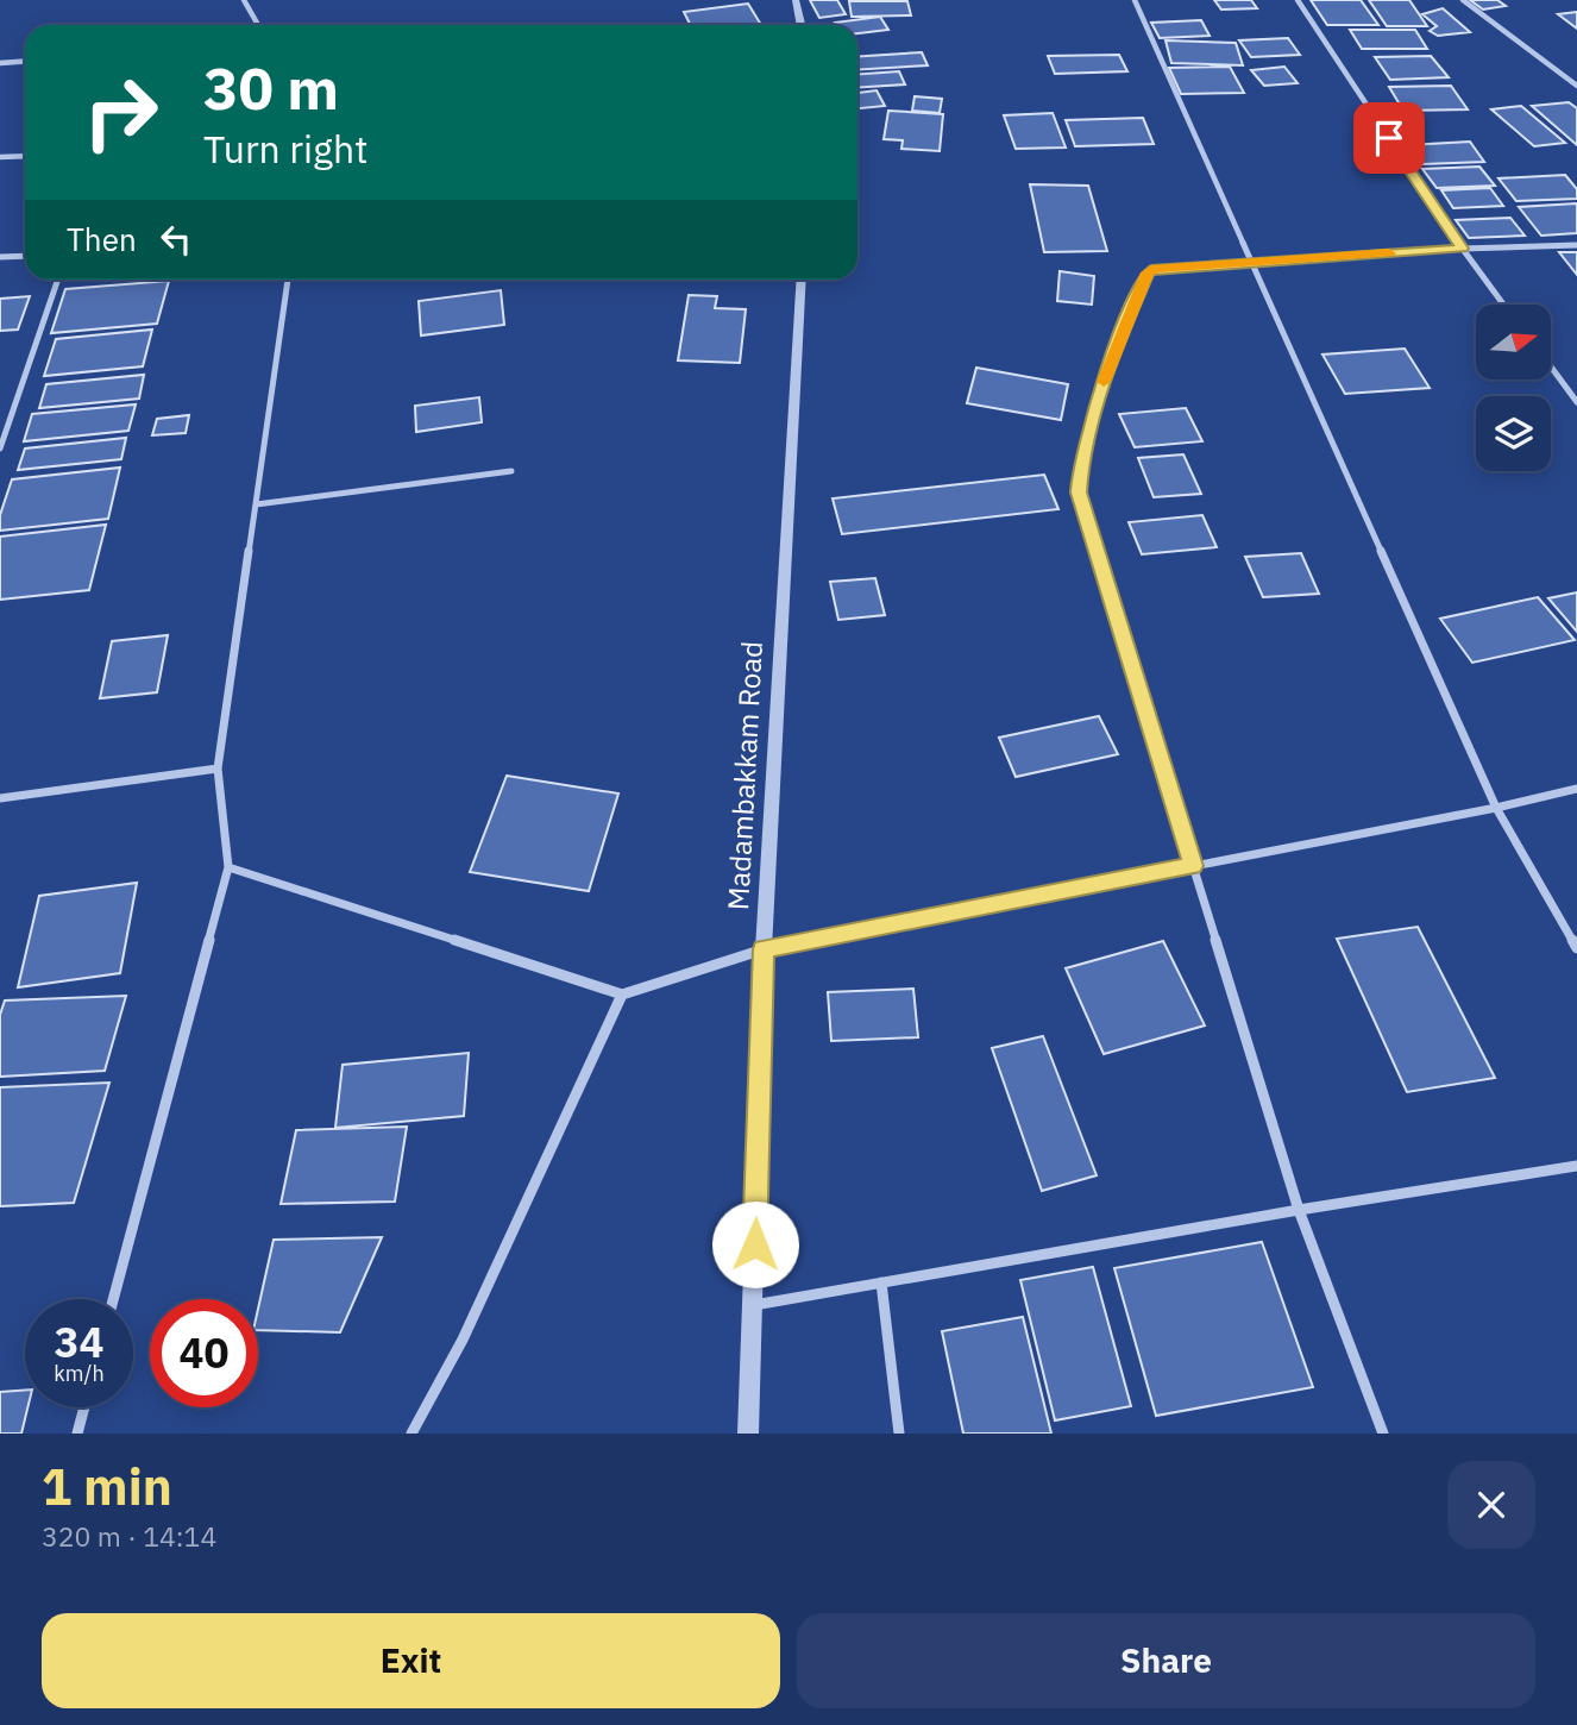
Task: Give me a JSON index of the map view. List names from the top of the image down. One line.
{"streets":{"street":["Madambakkam Road"]},"north":"right","page":{"turn":["30 m","Turn right"],"then":"Then","speed":"34 km/h","limit":"40","heading":["1 min","320 m · 14:14"],"buttons":["Exit","Share"]}}
